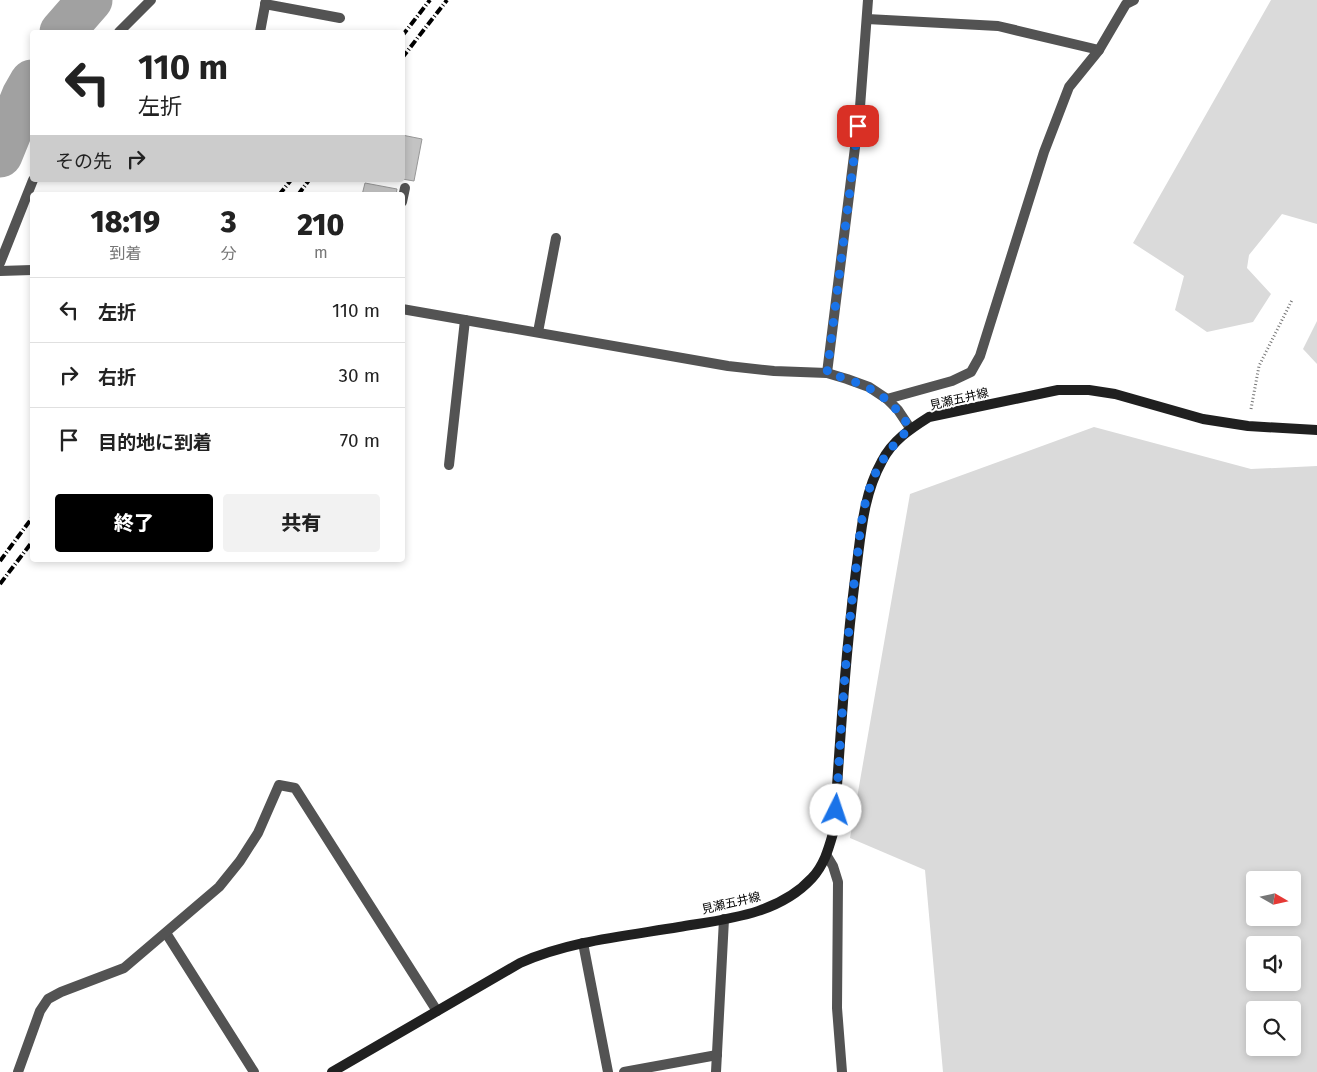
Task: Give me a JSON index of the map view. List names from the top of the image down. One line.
{"streets":{"main road":["見瀬五井線"]},"north":"right","page":{"turn":["110 m","左折"],"then":"その先","eta":["18:19","到着","3","分","210","m"],"list":[{"name":"左折","value":"110 m"},{"name":"右折","value":"30 m"},{"name":"目的地に到着","value":"70 m"}],"buttons":["終了","共有"]}}
